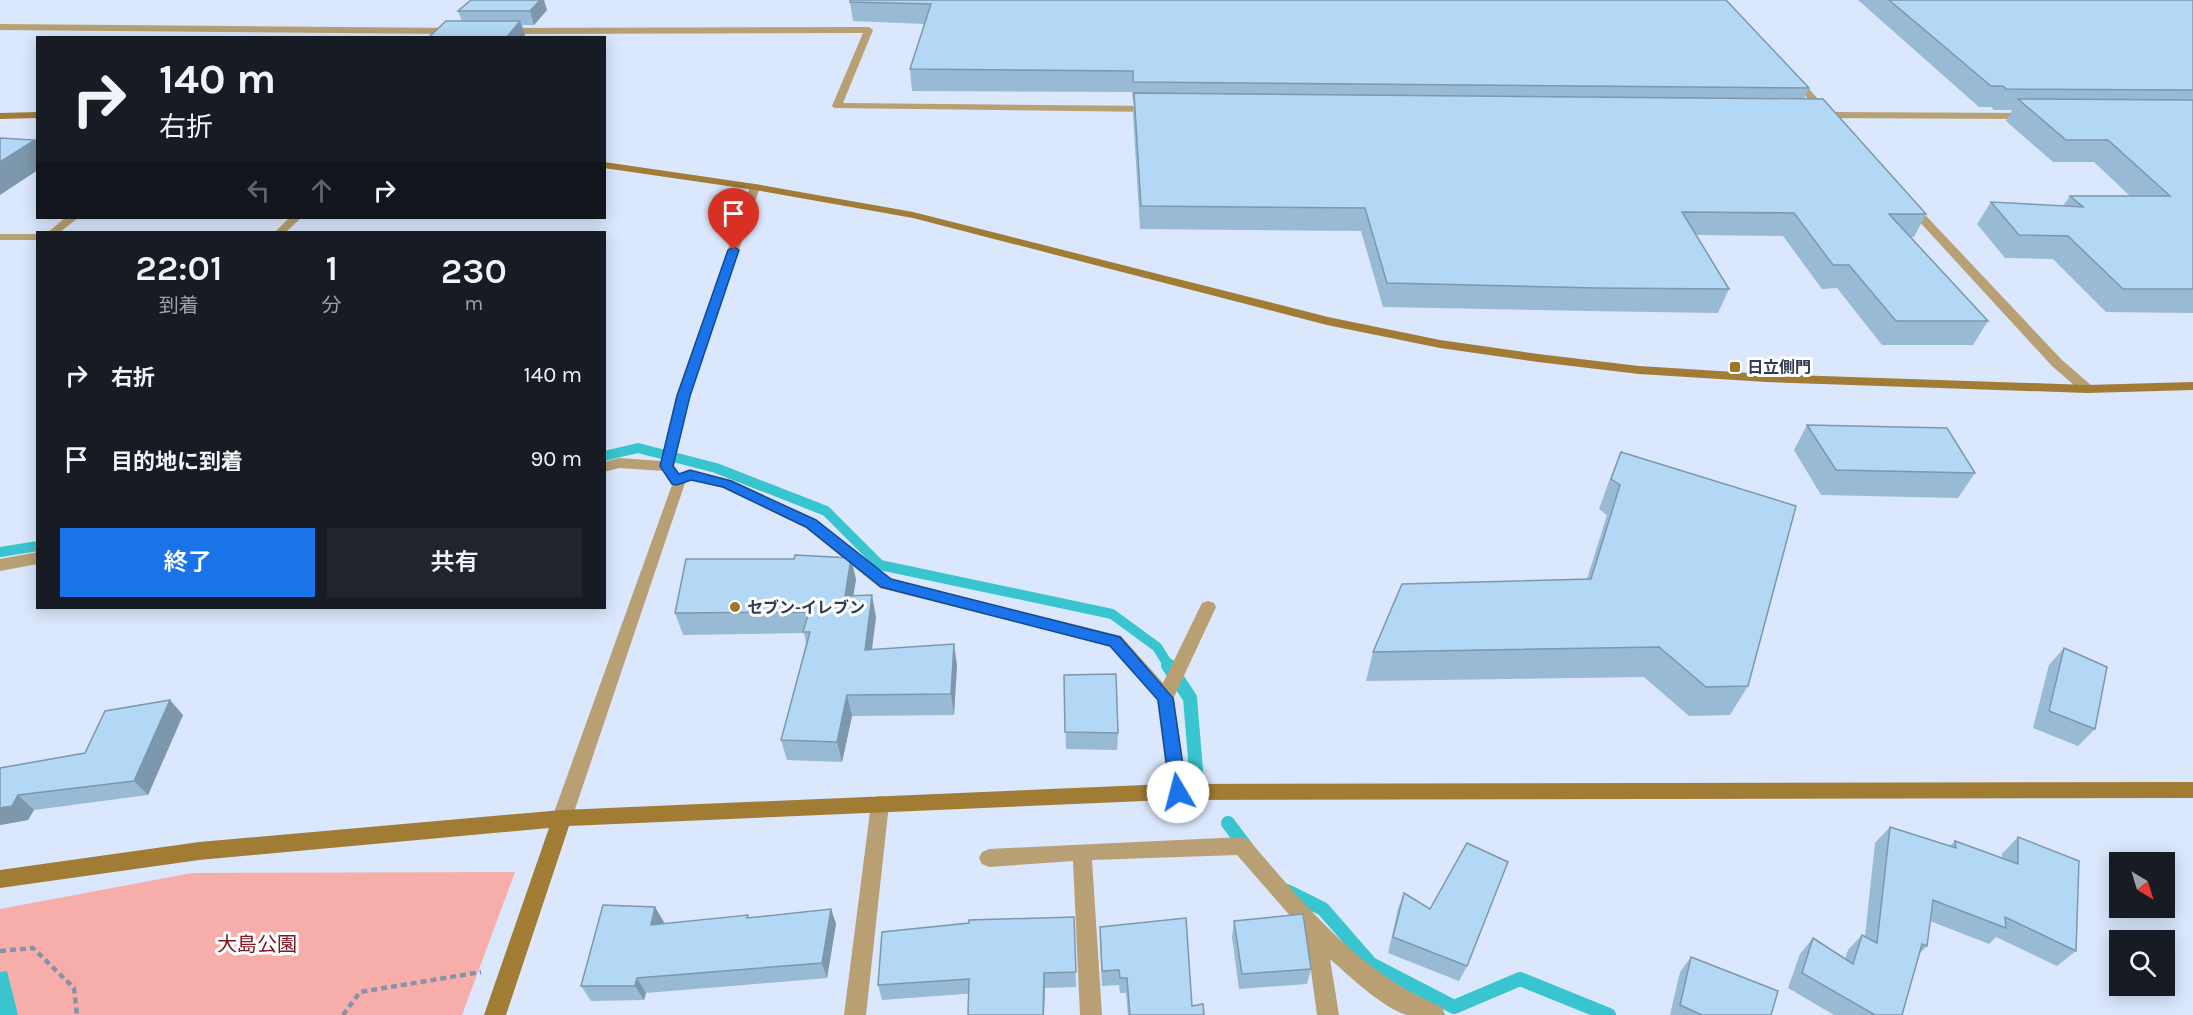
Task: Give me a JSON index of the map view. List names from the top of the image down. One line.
{"parks":["大島公園"],"places":{"transit":["日立側門"],"other":["セブン-イレブン"]},"north":"bottom right","page":{"turn":["140 m","右折"],"eta":["22:01","到着","1","分","230","m"],"list":[{"name":"右折","value":"140 m"},{"name":"目的地に到着","value":"90 m"}],"buttons":["終了","共有"]}}
